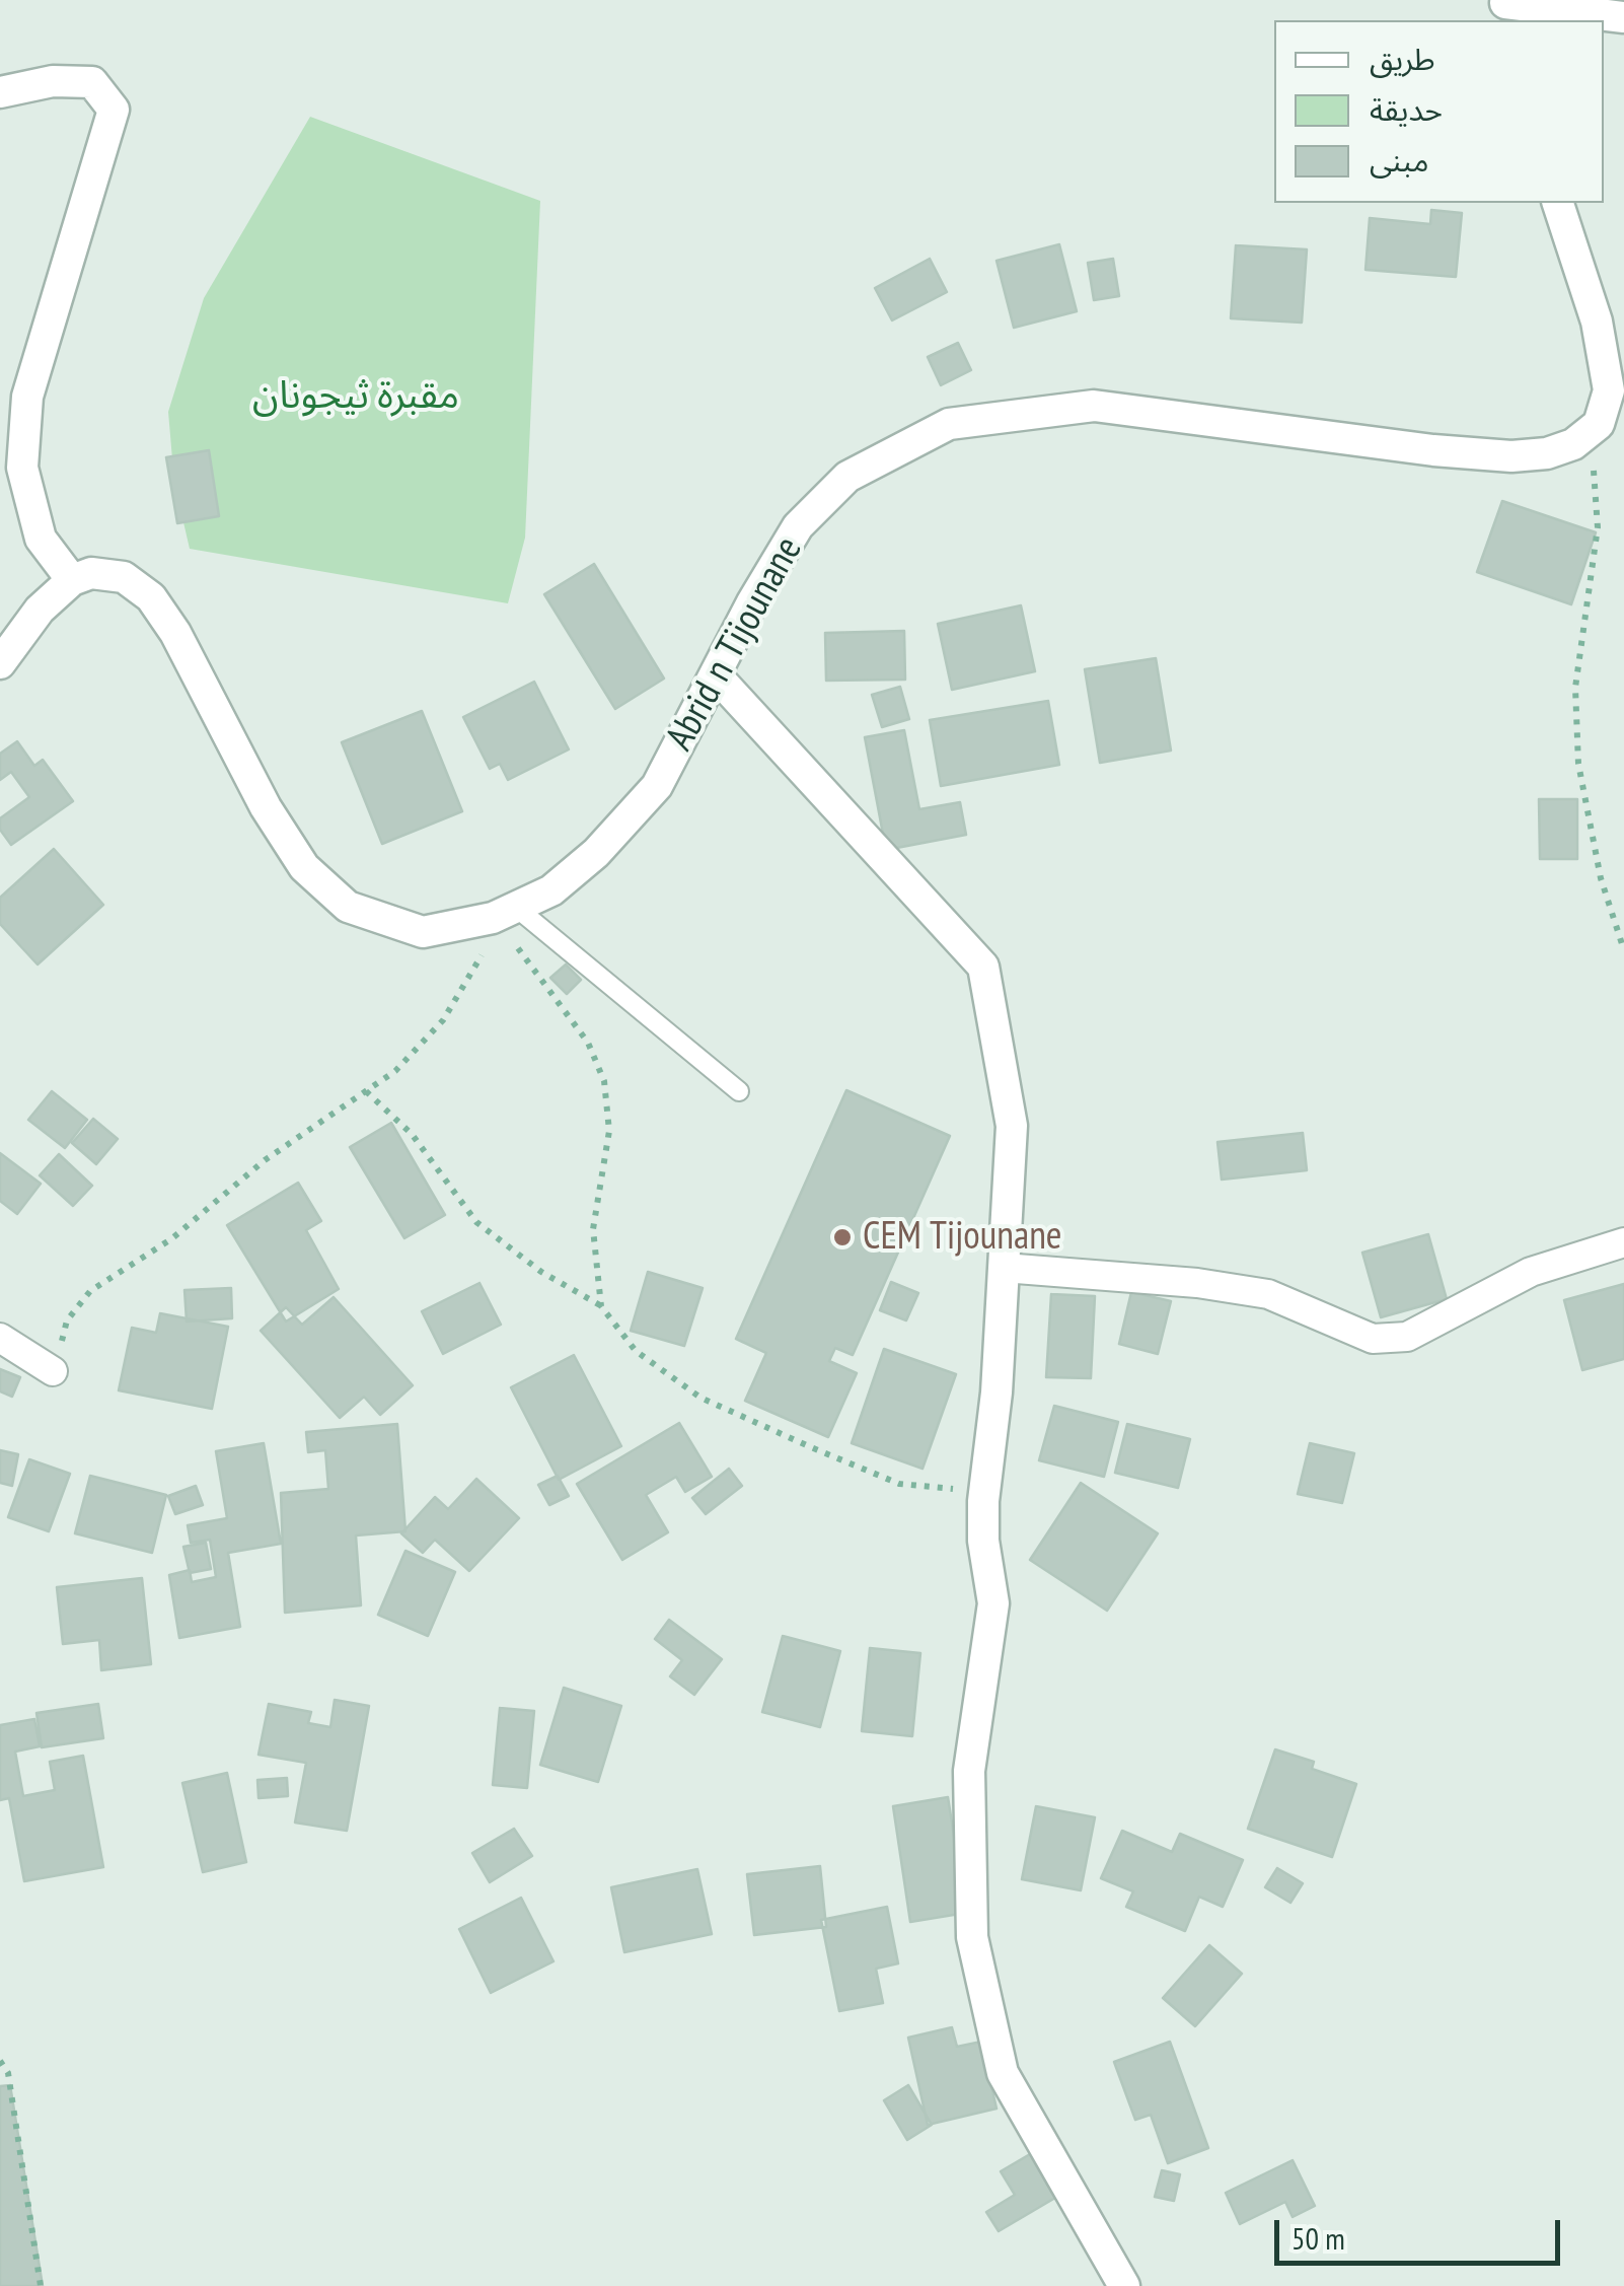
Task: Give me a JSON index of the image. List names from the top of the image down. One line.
{"streets":{"street":["Abrid n Tijounane"]},"parks":["مقبرة ثيجونان"],"places":["CEM Tijounane"],"legend":["طريق","حديقة","مبنى"],"scale_bar":"50 m"}
